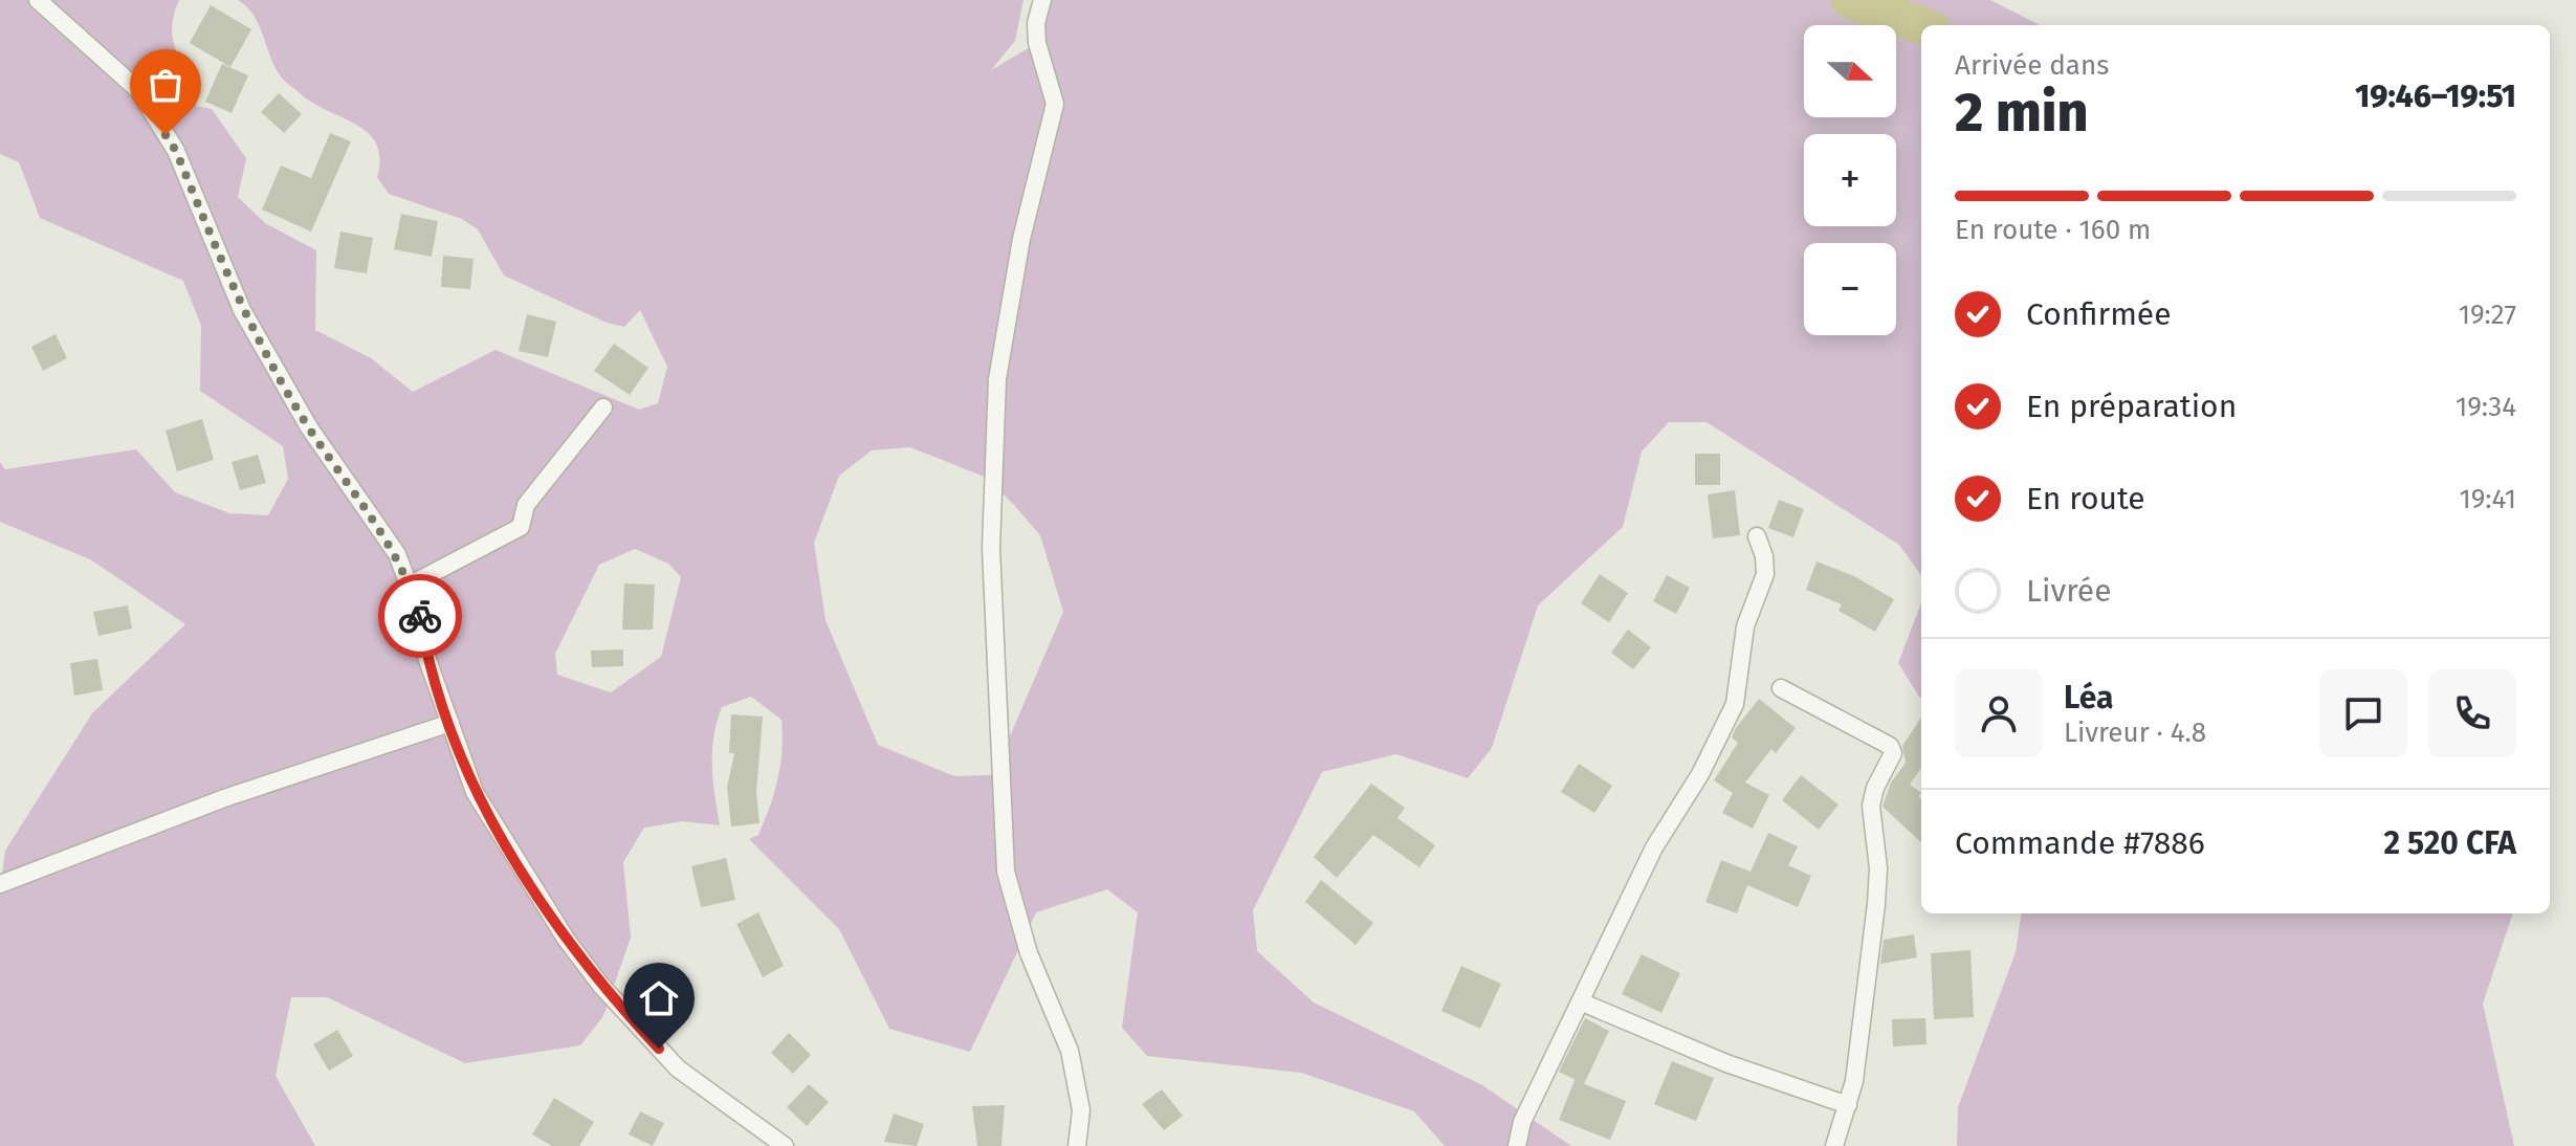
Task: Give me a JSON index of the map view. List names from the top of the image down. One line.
{"north":"right","page":{"map_buttons":["+","−"],"heading":["2 min","Arrivée dans","19:46–19:51"],"panel":["Léa","Livreur · 4.8","Commande #7886","2 520 CFA"],"bar":"En route · 160 m","list":[["Confirmée","19:27"],["En préparation","19:34"],["En route","19:41"],"Livrée"]}}
